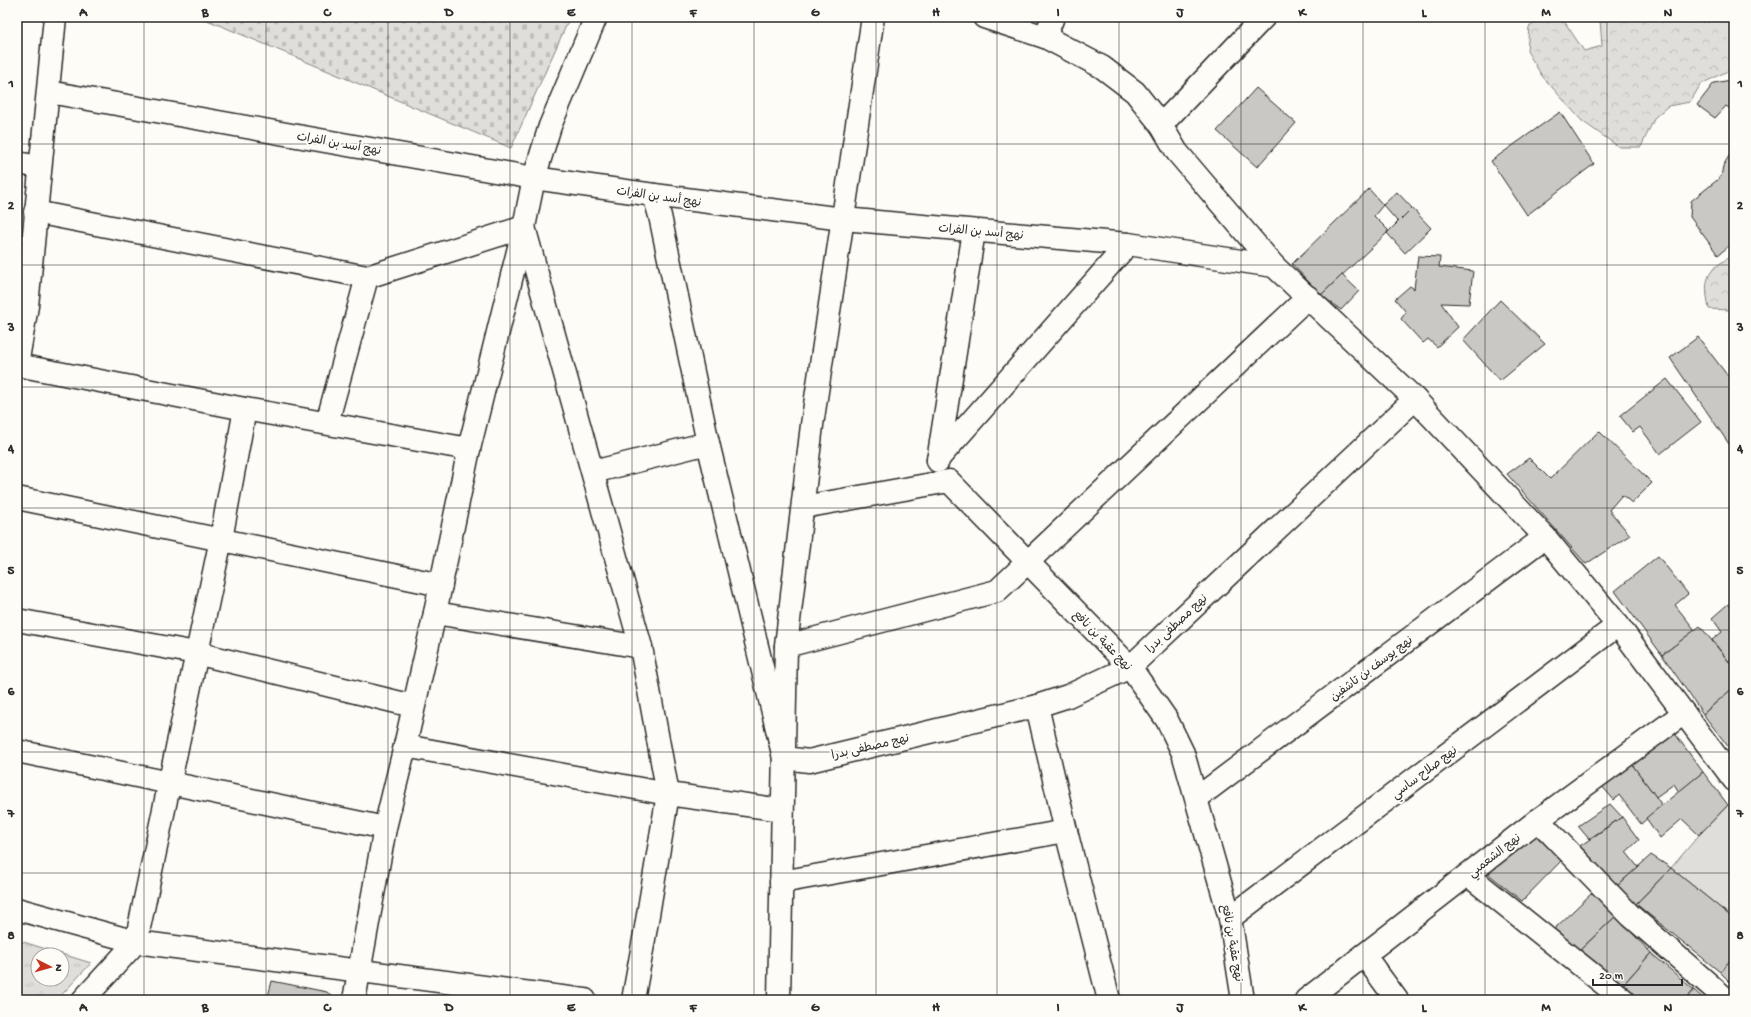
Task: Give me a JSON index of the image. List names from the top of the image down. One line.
{"streets":{"street":["نهج أسد بن الفرات","نهج مصطفى بدرا","نهج عقبة بن نافع","نهج يوسف بن تاشفين","نهج صلاح ساسي","نهج الشعمبي"]},"crossings":[["نهج مصطفى بدرا","نهج عقبة بن نافع"],["نهج عقبة بن نافع","نهج يوسف بن تاشفين"],["نهج عقبة بن نافع","نهج صلاح ساسي"]],"scale_bar":"20 m","north":"right","grid":{"columns":["A","B","C","D","E","F","G","H","I","J","K","L","M","N"],"rows":["1","2","3","4","5","6","7","8"]}}
